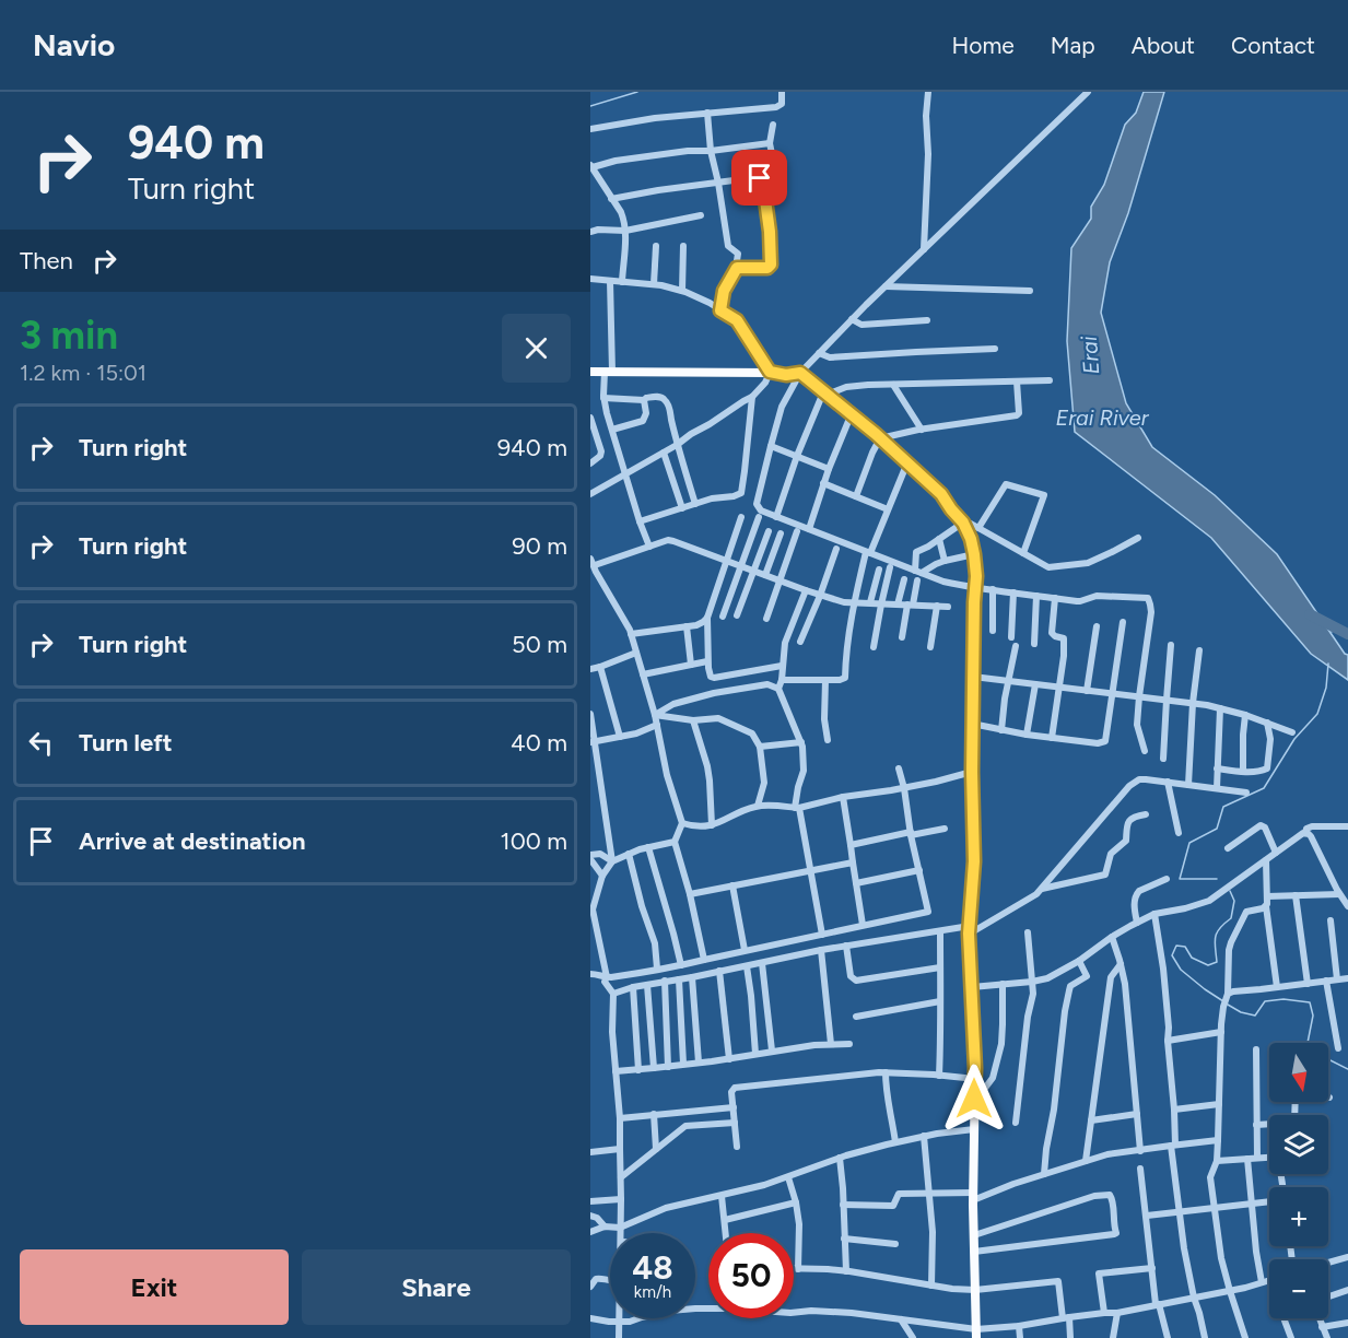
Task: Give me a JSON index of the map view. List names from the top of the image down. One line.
{"water":["Erai","Erai River"],"north":"bottom","page":{"header":"Navio","nav":["Home","Map","About","Contact"],"turn":["940 m","Turn right"],"then":"Then","heading":["3 min","1.2 km · 15:01"],"list":[{"name":"Turn right","value":"940 m"},{"name":"Turn right","value":"90 m"},{"name":"Turn right","value":"50 m"},{"name":"Turn left","value":"40 m"},{"name":"Arrive at destination","value":"100 m"}],"map_buttons":["+","−"],"speed":"48 km/h","limit":"50","buttons":["Exit","Share"]}}
